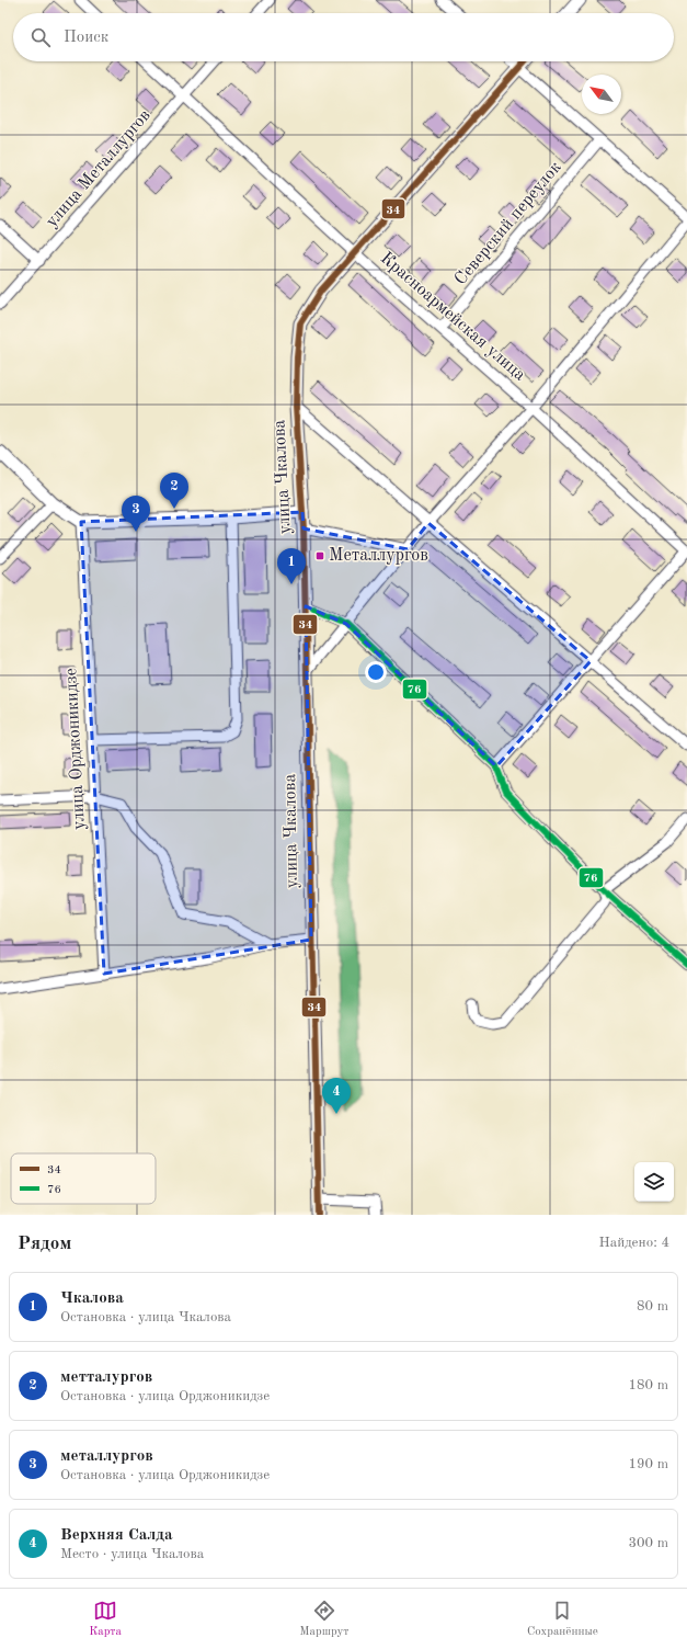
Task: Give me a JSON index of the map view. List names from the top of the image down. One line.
{"streets":{"main road":["улица Чкалова"],"street":["улица Металлургов","Северский переулок","Красноармейская улица","улица Орджоникидзе"]},"crossings":[["улица Металлургов","Красноармейская улица"],["Северский переулок","Красноармейская улица"]],"places":{"transit":["Металлургов"]},"lines":["transit line 34","transit line 76"],"legend":["34","76"],"north":"top left","page":{"search":"Поиск","pins":["2","3","1","4"],"heading":["Рядом","Найдено: 4"],"list":[{"mark":"1","name":"Чкалова","note":"Остановка · улица Чкалова","value":"80 m"},{"mark":"2","name":"метталургов","note":"Остановка · улица Орджоникидзе","value":"180 m"},{"mark":"3","name":"металлургов","note":"Остановка · улица Орджоникидзе","value":"190 m"},{"mark":"4","name":"Верхняя Салда","note":"Место · улица Чкалова","value":"300 m"}],"nav":["Карта","Маршрут","Сохранённые"]}}
